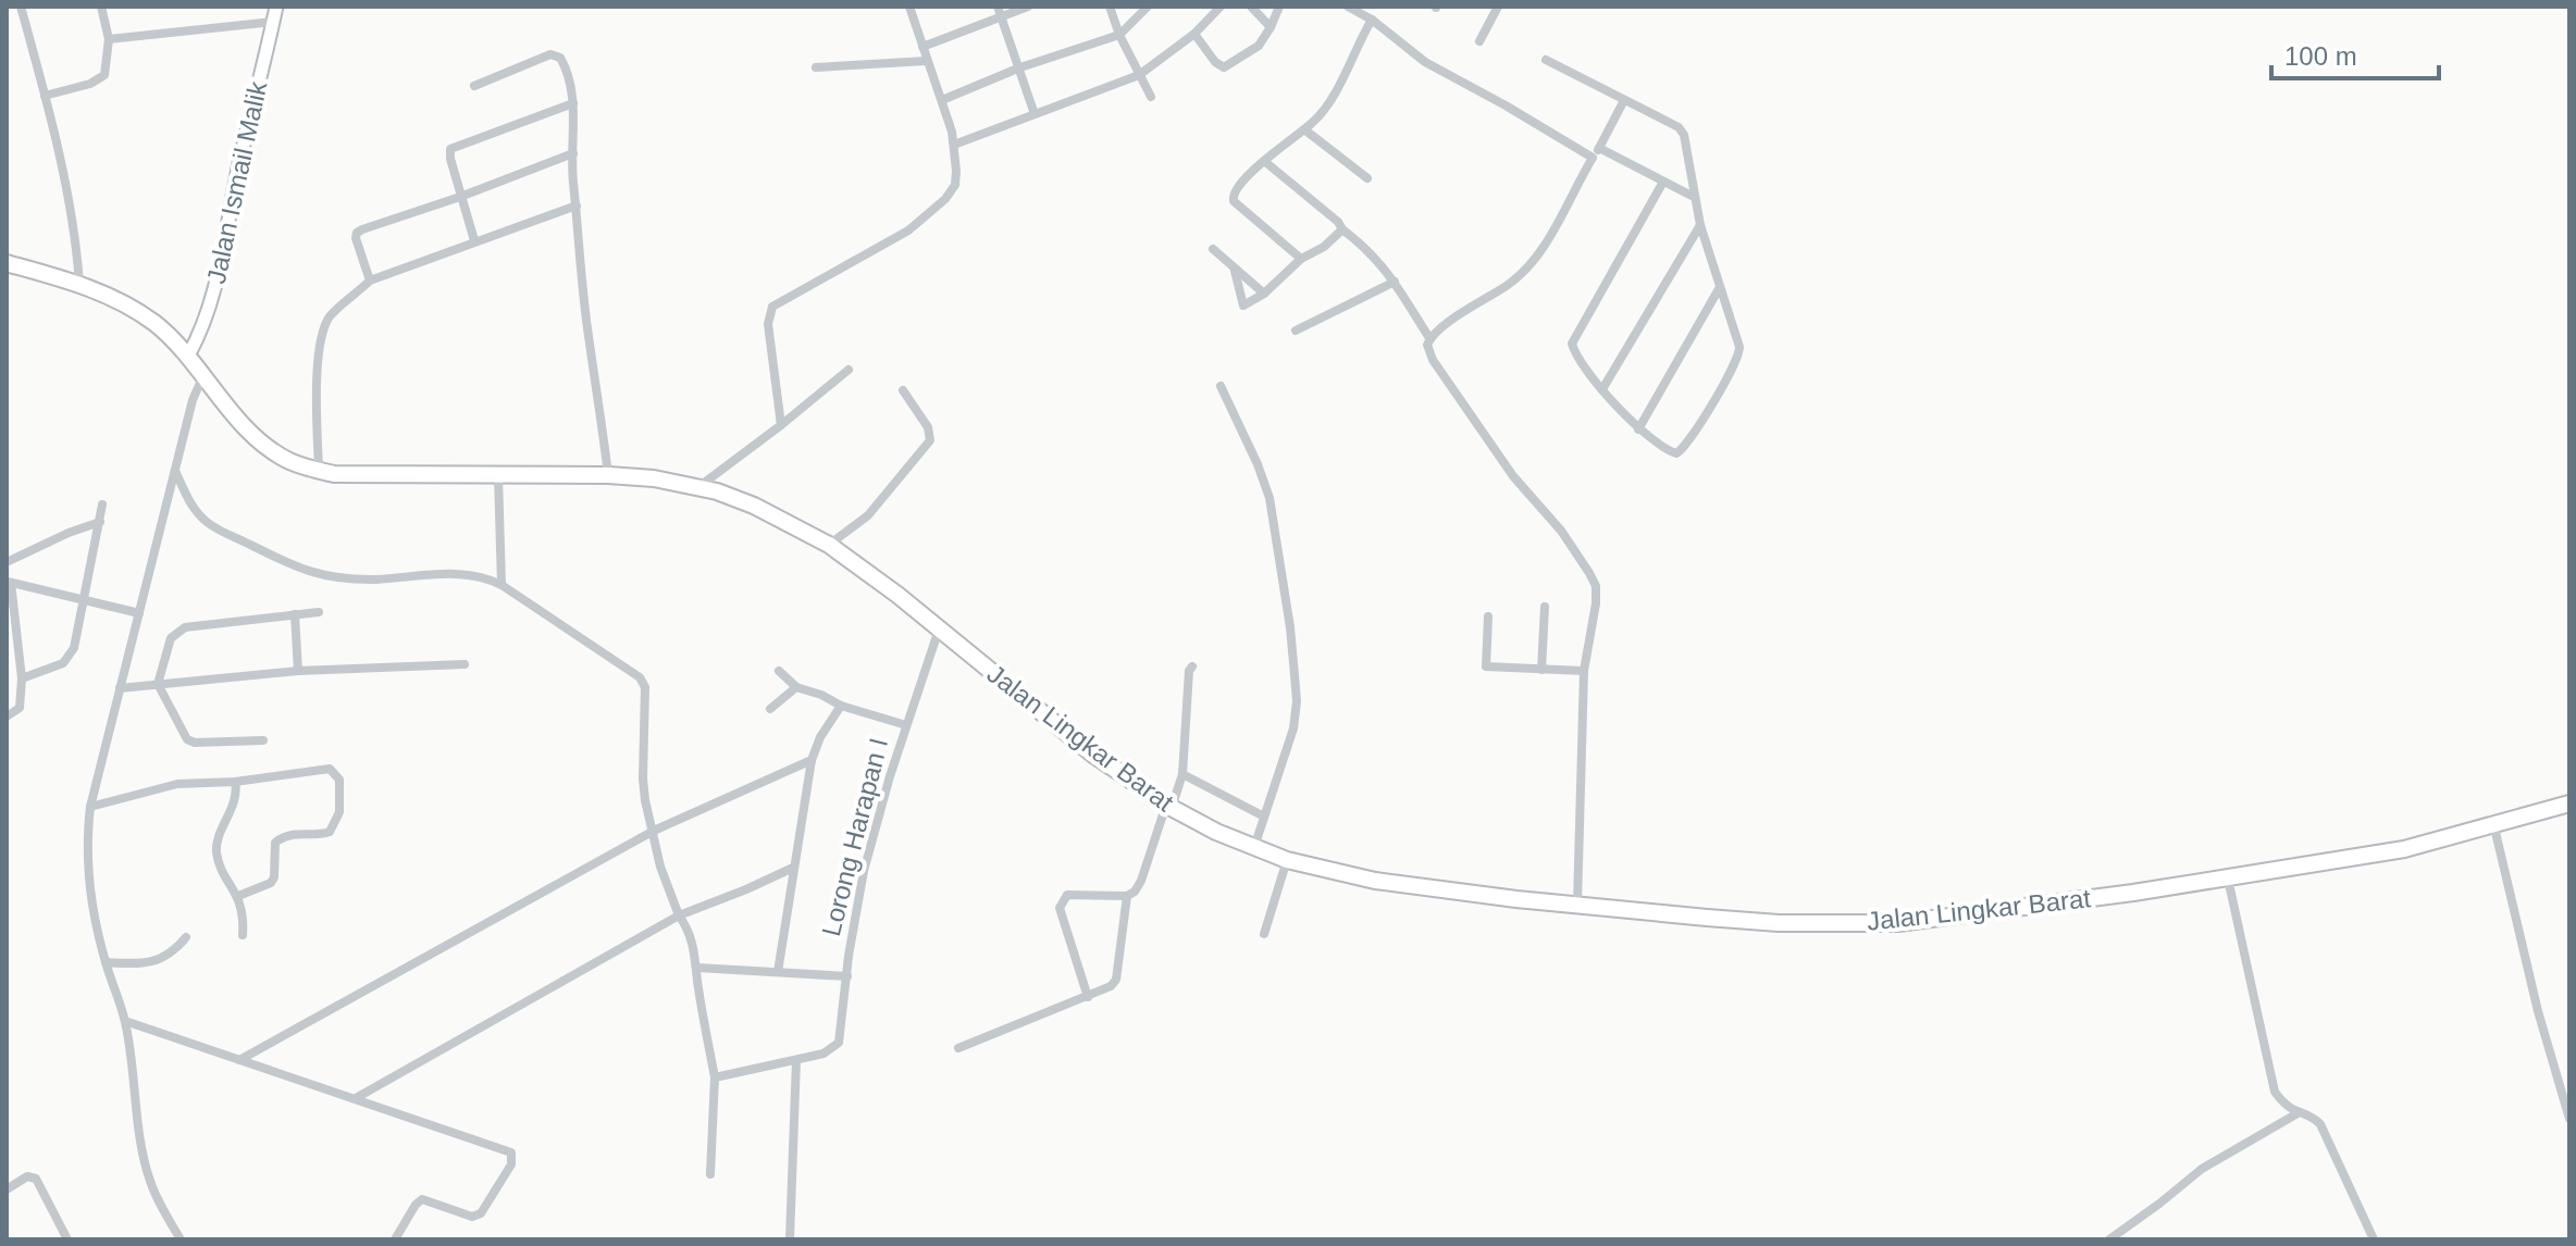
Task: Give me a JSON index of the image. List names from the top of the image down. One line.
{"streets":{"highway":["Jalan Lingkar Barat"],"main road":["Jalan Ismail Malik"],"street":["Lorong Harapan I"]},"crossings":[["Jalan Ismail Malik","Jalan Lingkar Barat"],["Jalan Lingkar Barat","Lorong Harapan I"]],"scale_bar":"100 m"}
